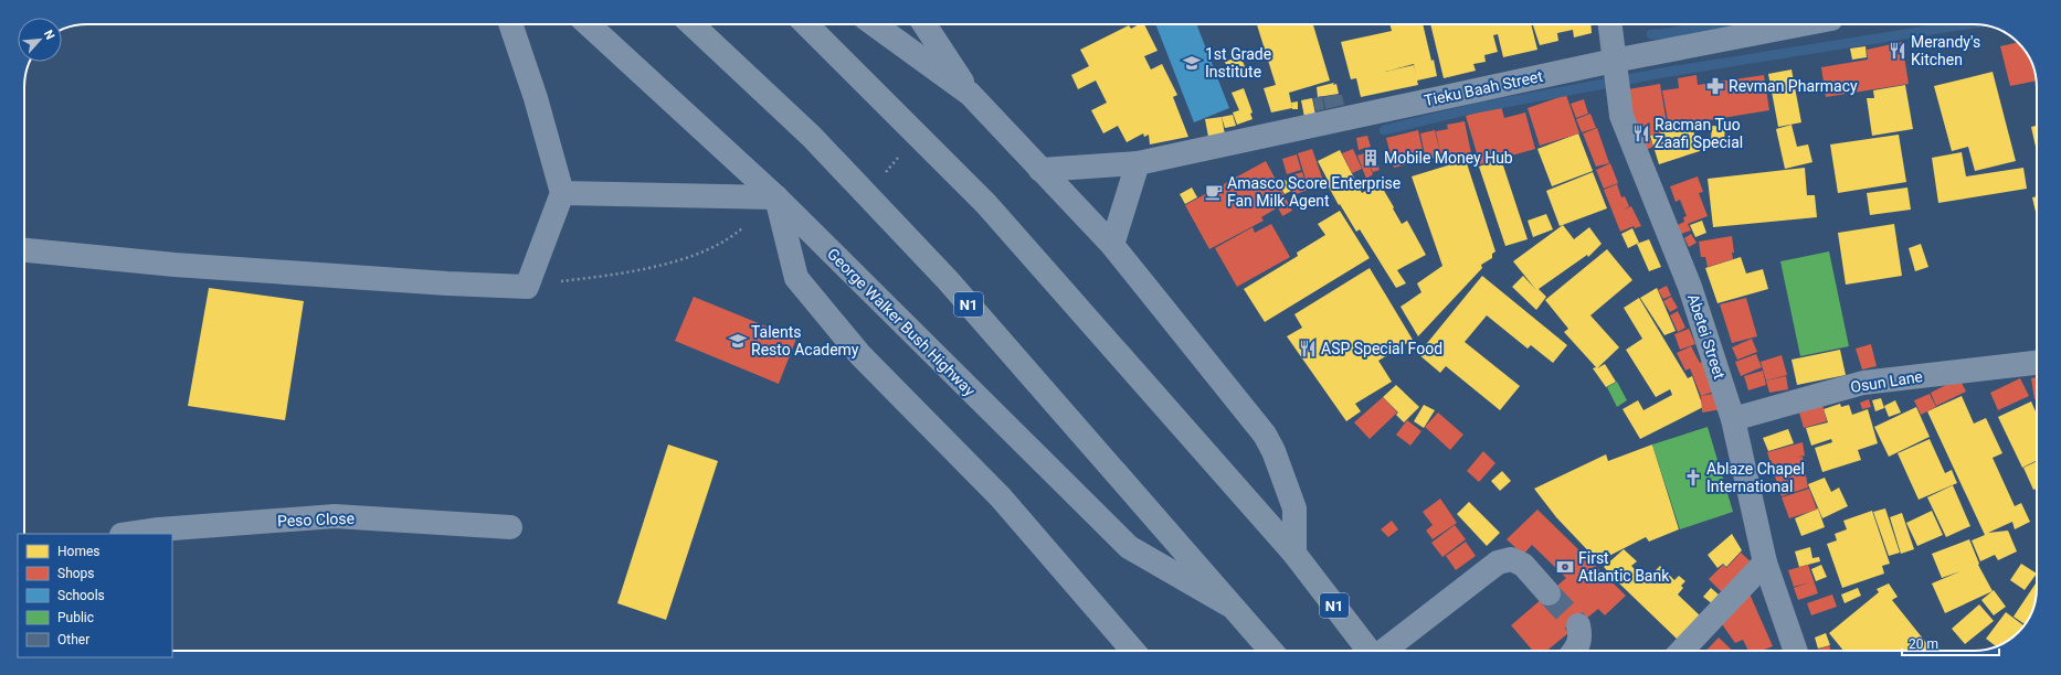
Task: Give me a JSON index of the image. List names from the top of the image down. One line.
{"streets":{"highway":["N1","George Walker Bush Highway"],"street":["Tieku Baah Street","Abetei Street","Osun Lane","Peso Close"]},"crossings":[["Tieku Baah Street","Abetei Street"],["Abetei Street","Osun Lane"]],"places":{"restaurant":["Merandy's Kitchen","Racman Tuo Zaafi Special","ASP Special Food"],"school or university":["1st Grade Institute","Talents Resto Academy"],"pharmacy":["Revman Pharmacy"],"building":["Mobile Money Hub"],"cafe":["Amasco Score Enterprise Fan Milk Agent"],"church":["Ablaze Chapel International"],"bank":["First Atlantic Bank"]},"legend":["Homes","Shops","Schools","Public","Other"],"scale_bar":"20 m","north":"top right"}
